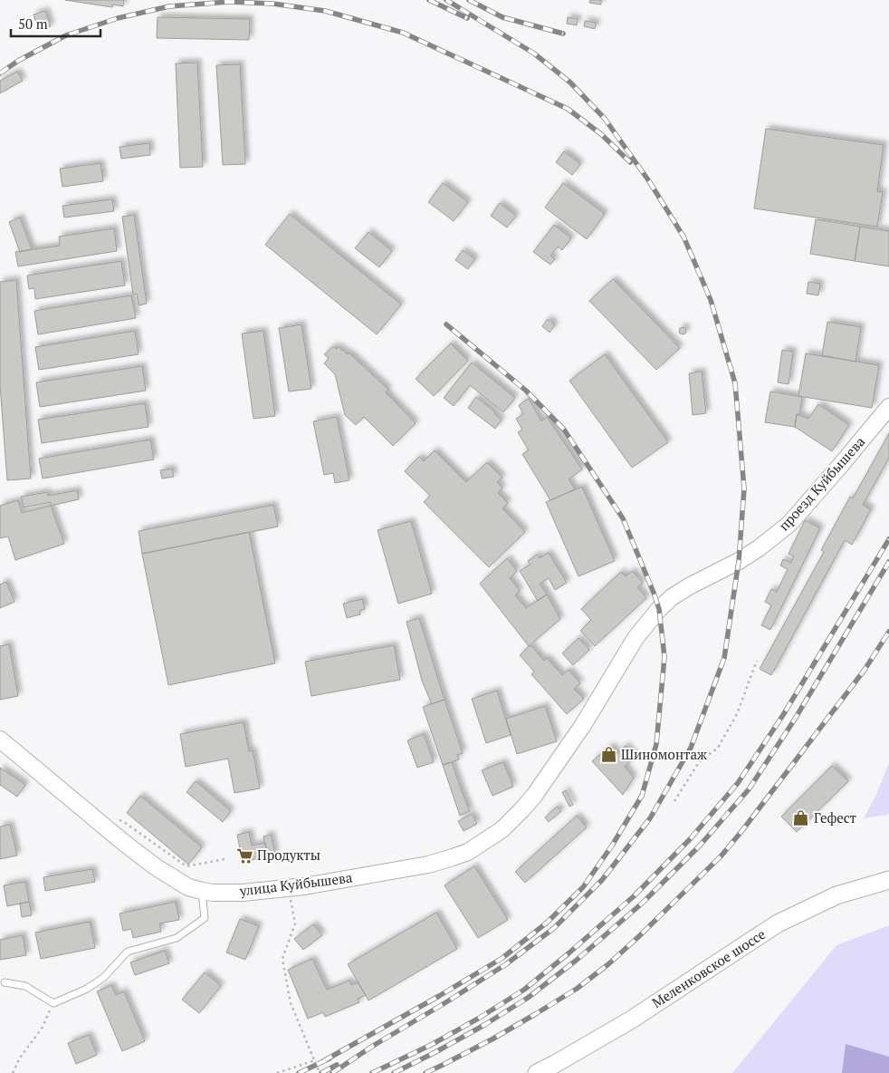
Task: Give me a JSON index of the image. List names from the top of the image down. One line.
{"streets":{"main road":["Меленковское шоссе"],"street":["проезд Куйбышева","улица Куйбышева"]},"crossings":[["проезд Куйбышева","улица Куйбышева"]],"places":{"shop":["Шиномонтаж","Гефест"],"supermarket":["Продукты"]},"scale_bar":"50 m"}
